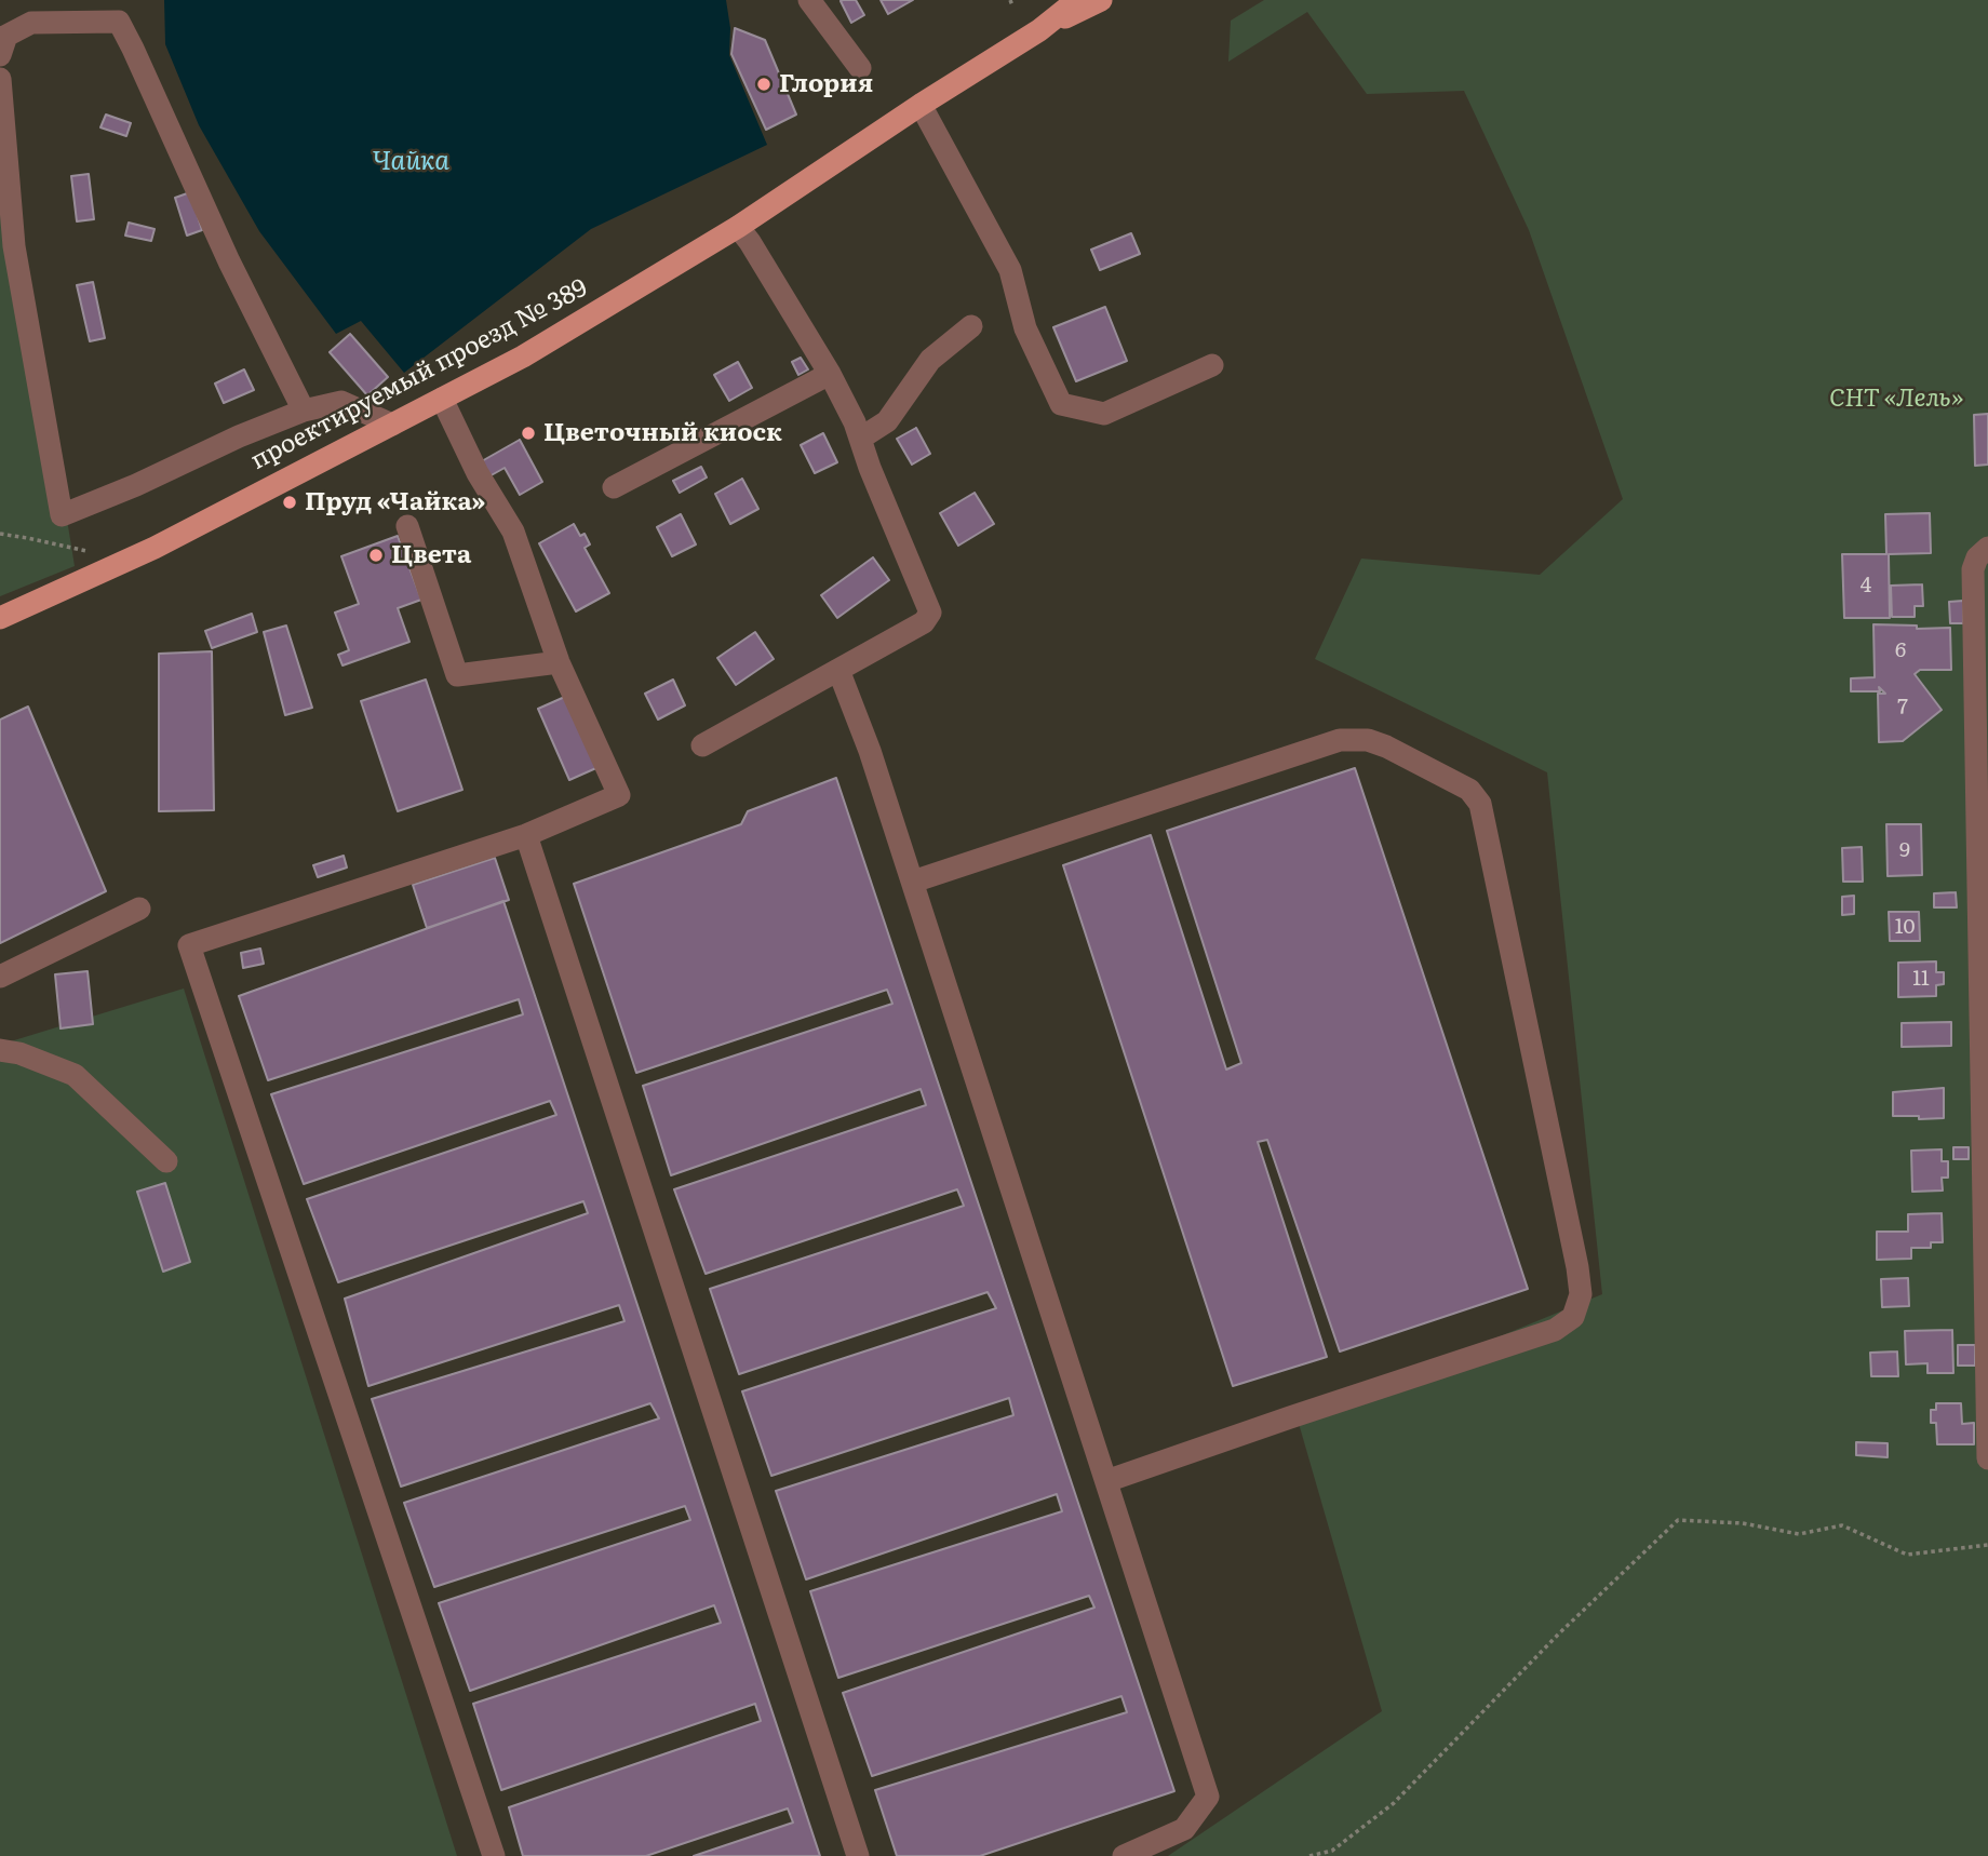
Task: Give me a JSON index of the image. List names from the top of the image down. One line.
{"streets":{"main road":["проектируемый проезд № 389"]},"water":["Чайка"],"parks":["СНТ «Лель»"],"places":["Глория","Цветочный киоск","Пруд «Чайка»","Цвета"],"house_numbers":["4","6","7","9","10","11"]}
